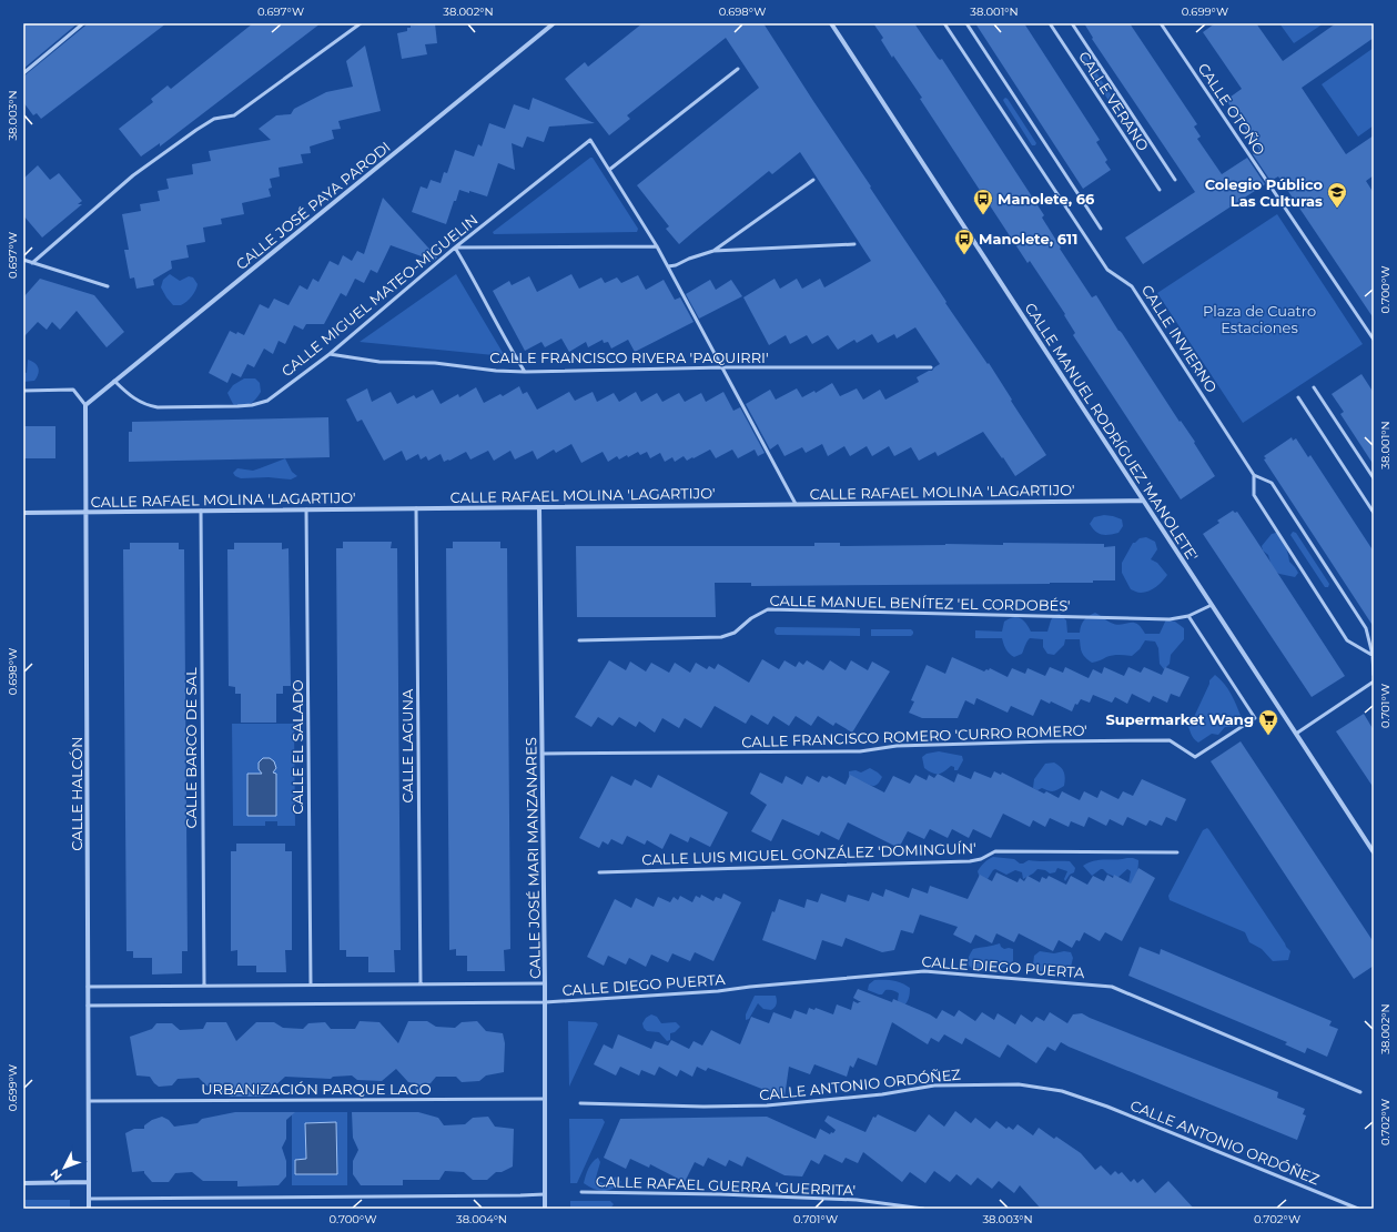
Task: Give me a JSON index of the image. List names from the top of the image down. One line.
{"streets":{"street":["CALLE JOSÉ PAYA PARODI","CALLE MANUEL RODRÍGUEZ 'MANOLETE'","CALLE RAFAEL MOLINA 'LAGARTIJO'","CALLE HALCÓN","CALLE JOSÉ MARI MANZANARES"],"lane":["CALLE VERANO","CALLE OTOÑO","CALLE MIGUEL MATEO-MIGUELIN","CALLE INVIERNO","CALLE FRANCISCO RIVERA 'PAQUIRRI'","CALLE MANUEL BENÍTEZ 'EL CORDOBÉS'","CALLE FRANCISCO ROMERO 'CURRO ROMERO'","CALLE LAGUNA","CALLE EL SALADO","CALLE BARCO DE SAL","CALLE LUIS MIGUEL GONZÁLEZ 'DOMINGUÍN'","CALLE DIEGO PUERTA","CALLE ANTONIO ORDÓÑEZ","URBANIZACIÓN PARQUE LAGO","CALLE RAFAEL GUERRA 'GUERRITA'"]},"crossings":[["CALLE JOSÉ PAYA PARODI","CALLE MIGUEL MATEO-MIGUELIN"],["CALLE JOSÉ PAYA PARODI","CALLE HALCÓN"],["CALLE MIGUEL MATEO-MIGUELIN","CALLE FRANCISCO RIVERA 'PAQUIRRI'"],["CALLE MANUEL RODRÍGUEZ 'MANOLETE'","CALLE RAFAEL MOLINA 'LAGARTIJO'"],["CALLE MANUEL RODRÍGUEZ 'MANOLETE'","CALLE MANUEL BENÍTEZ 'EL CORDOBÉS'"],["CALLE RAFAEL MOLINA 'LAGARTIJO'","CALLE LAGUNA"],["CALLE RAFAEL MOLINA 'LAGARTIJO'","CALLE EL SALADO"],["CALLE RAFAEL MOLINA 'LAGARTIJO'","CALLE BARCO DE SAL"],["CALLE RAFAEL MOLINA 'LAGARTIJO'","CALLE HALCÓN"],["CALLE RAFAEL MOLINA 'LAGARTIJO'","CALLE JOSÉ MARI MANZANARES"],["CALLE MANUEL BENÍTEZ 'EL CORDOBÉS'","CALLE FRANCISCO ROMERO 'CURRO ROMERO'"],["CALLE FRANCISCO ROMERO 'CURRO ROMERO'","CALLE JOSÉ MARI MANZANARES"],["CALLE HALCÓN","CALLE DIEGO PUERTA"],["CALLE HALCÓN","URBANIZACIÓN PARQUE LAGO"],["CALLE JOSÉ MARI MANZANARES","CALLE DIEGO PUERTA"],["CALLE JOSÉ MARI MANZANARES","URBANIZACIÓN PARQUE LAGO"]],"parks":["Plaza de Cuatro Estaciones"],"places":{"school or university":["Colegio Público Las Culturas"],"bus stop":["Manolete, 66","Manolete, 611"],"supermarket":["Supermarket Wang"]},"north":"bottom left","coordinates":["0.697°W","38.002°N","0.698°W","38.001°N","0.699°W","38.003°N","0.700°W","0.701°W","0.702°W","38.004°N"]}
